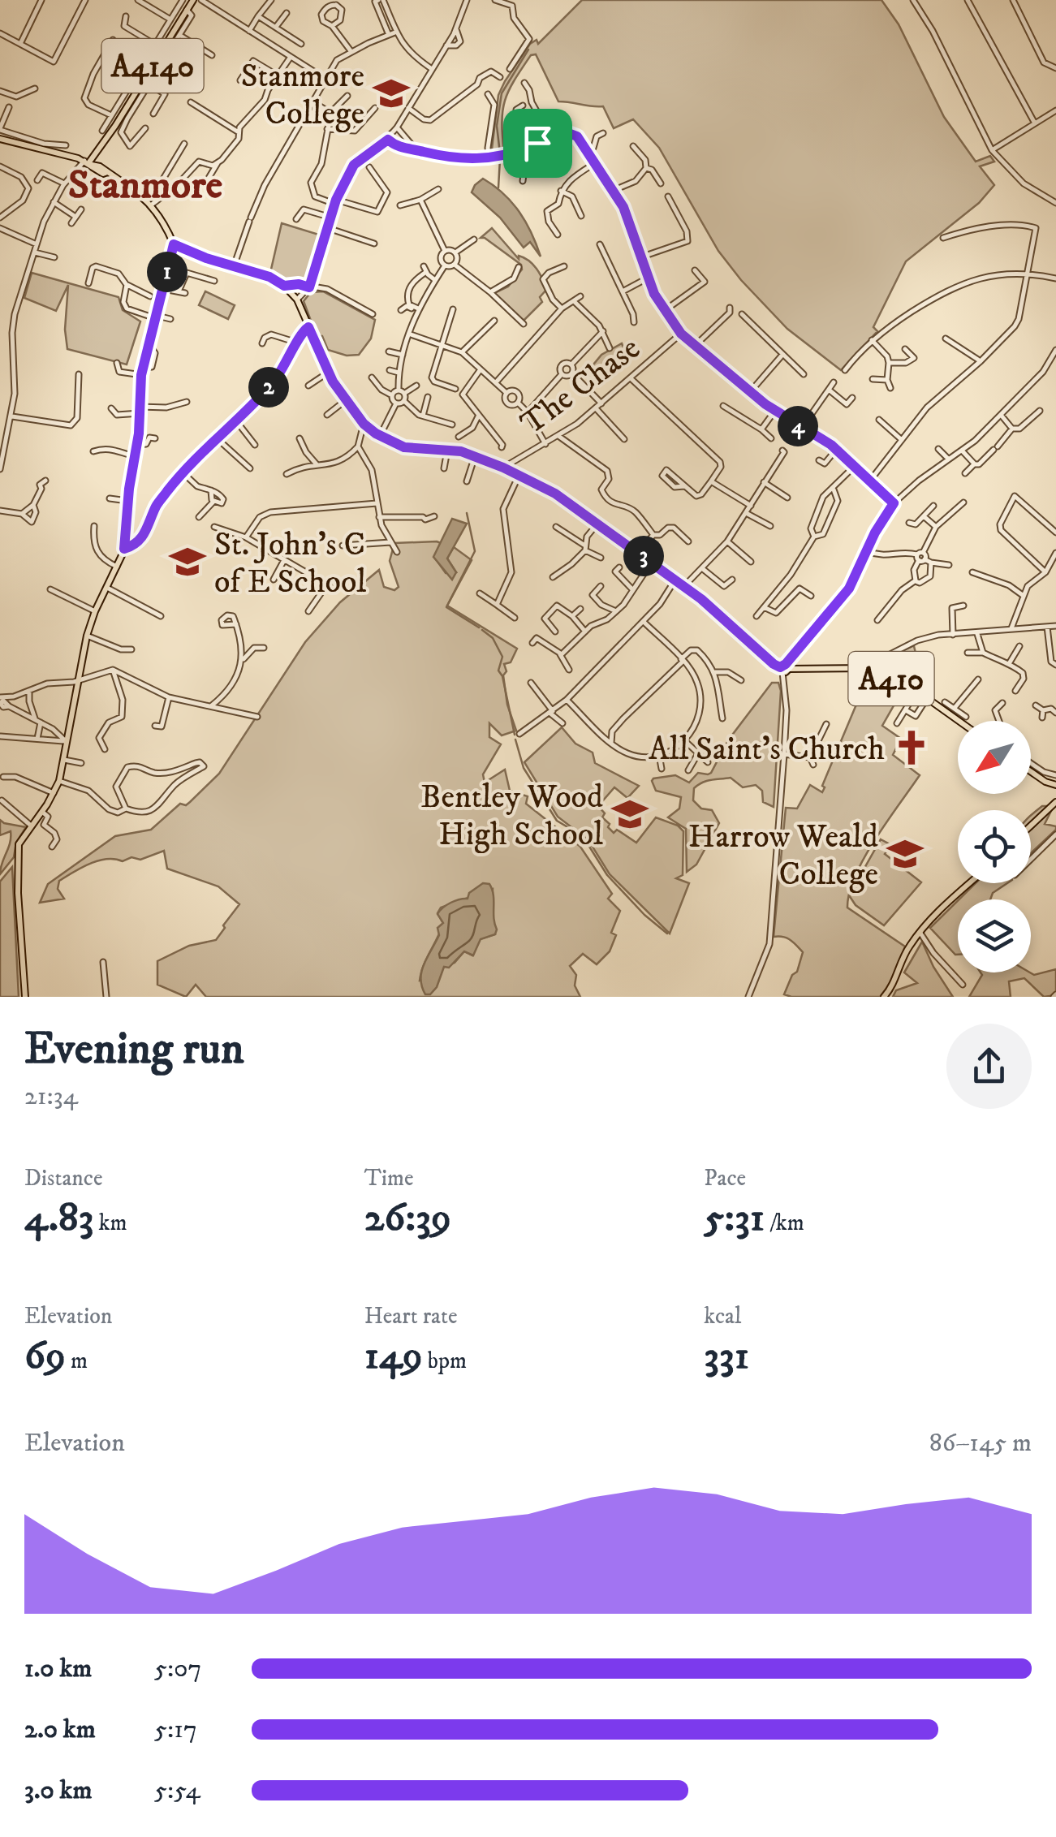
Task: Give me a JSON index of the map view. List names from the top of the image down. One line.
{"streets":{"main road":["A4140","A410"],"street":["The Chase"]},"districts":["Stanmore"],"places":{"school or university":["Stanmore College","St. John's C of E School","Bentley Wood High School","Harrow Weald College"],"church":["All Saint's Church"]},"north":"bottom left","page":{"pins":["1","2","4","3"],"heading":["Evening run","21:34"],"stats":[["Distance","4.83 km"],["Time","26:39"],["Pace","5:31 /km"],["Elevation","69 m"],["Heart rate","149 bpm"],["kcal","331"]],"chart":["Elevation","86–145 m"],"list":[{"name":"1.0 km","note":"5:07"},{"name":"2.0 km","note":"5:17"},{"name":"3.0 km","note":"5:54"}]}}
